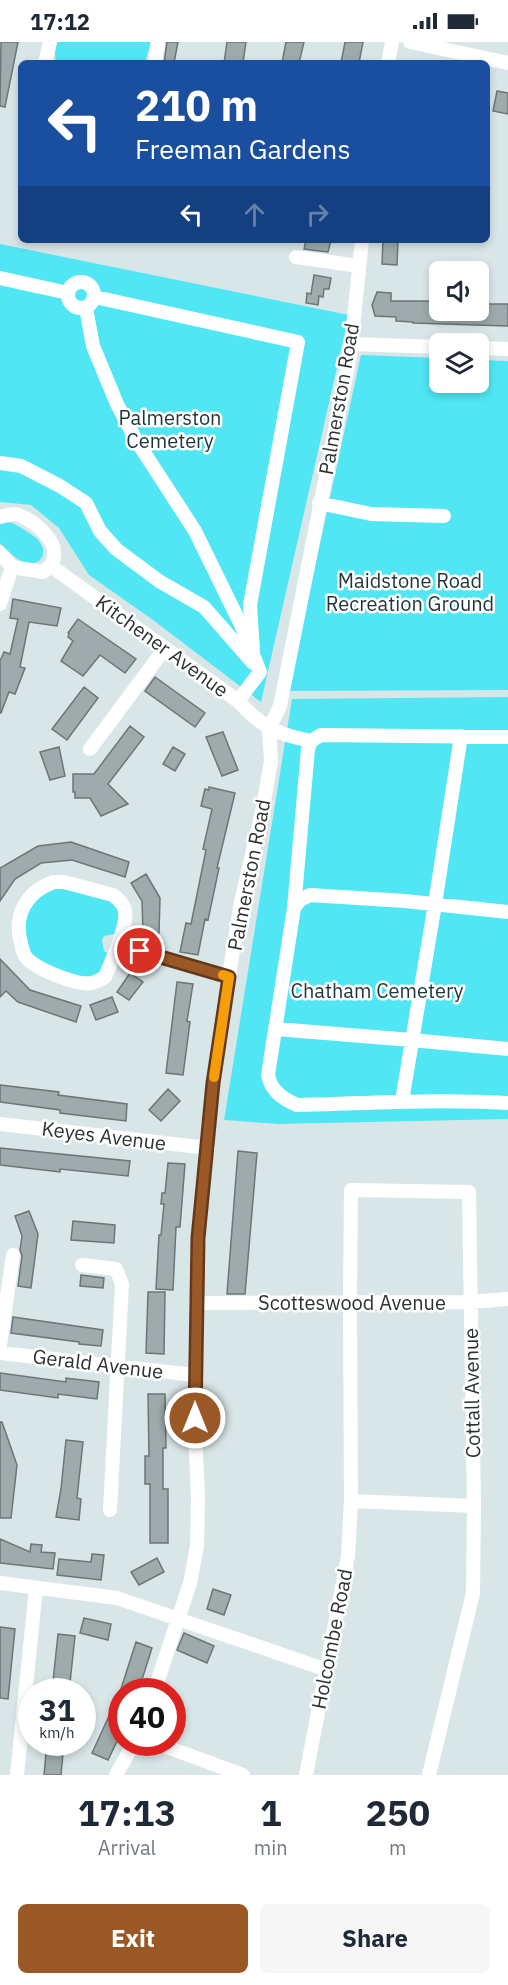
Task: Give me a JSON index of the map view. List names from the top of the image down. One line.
{"streets":{"street":["Palmerston Road","Kitchener Avenue","Keyes Avenue","Scotteswood Avenue","Gerald Avenue","Cottall Avenue","Holcombe Road"]},"crossings":[["Palmerston Road","Kitchener Avenue"],["Palmerston Road","Keyes Avenue"],["Palmerston Road","Scotteswood Avenue"],["Palmerston Road","Gerald Avenue"],["Scotteswood Avenue","Cottall Avenue"],["Scotteswood Avenue","Holcombe Road"],["Cottall Avenue","Holcombe Road"]],"parks":["Palmerston Cemetery","Maidstone Road Recreation Ground","Chatham Cemetery"],"page":{"status":"17:12","turn":["210 m","Freeman Gardens"],"speed":"31 km/h","limit":"40","eta":["17:13","Arrival","1","min","250","m"],"buttons":["Exit","Share"]}}
